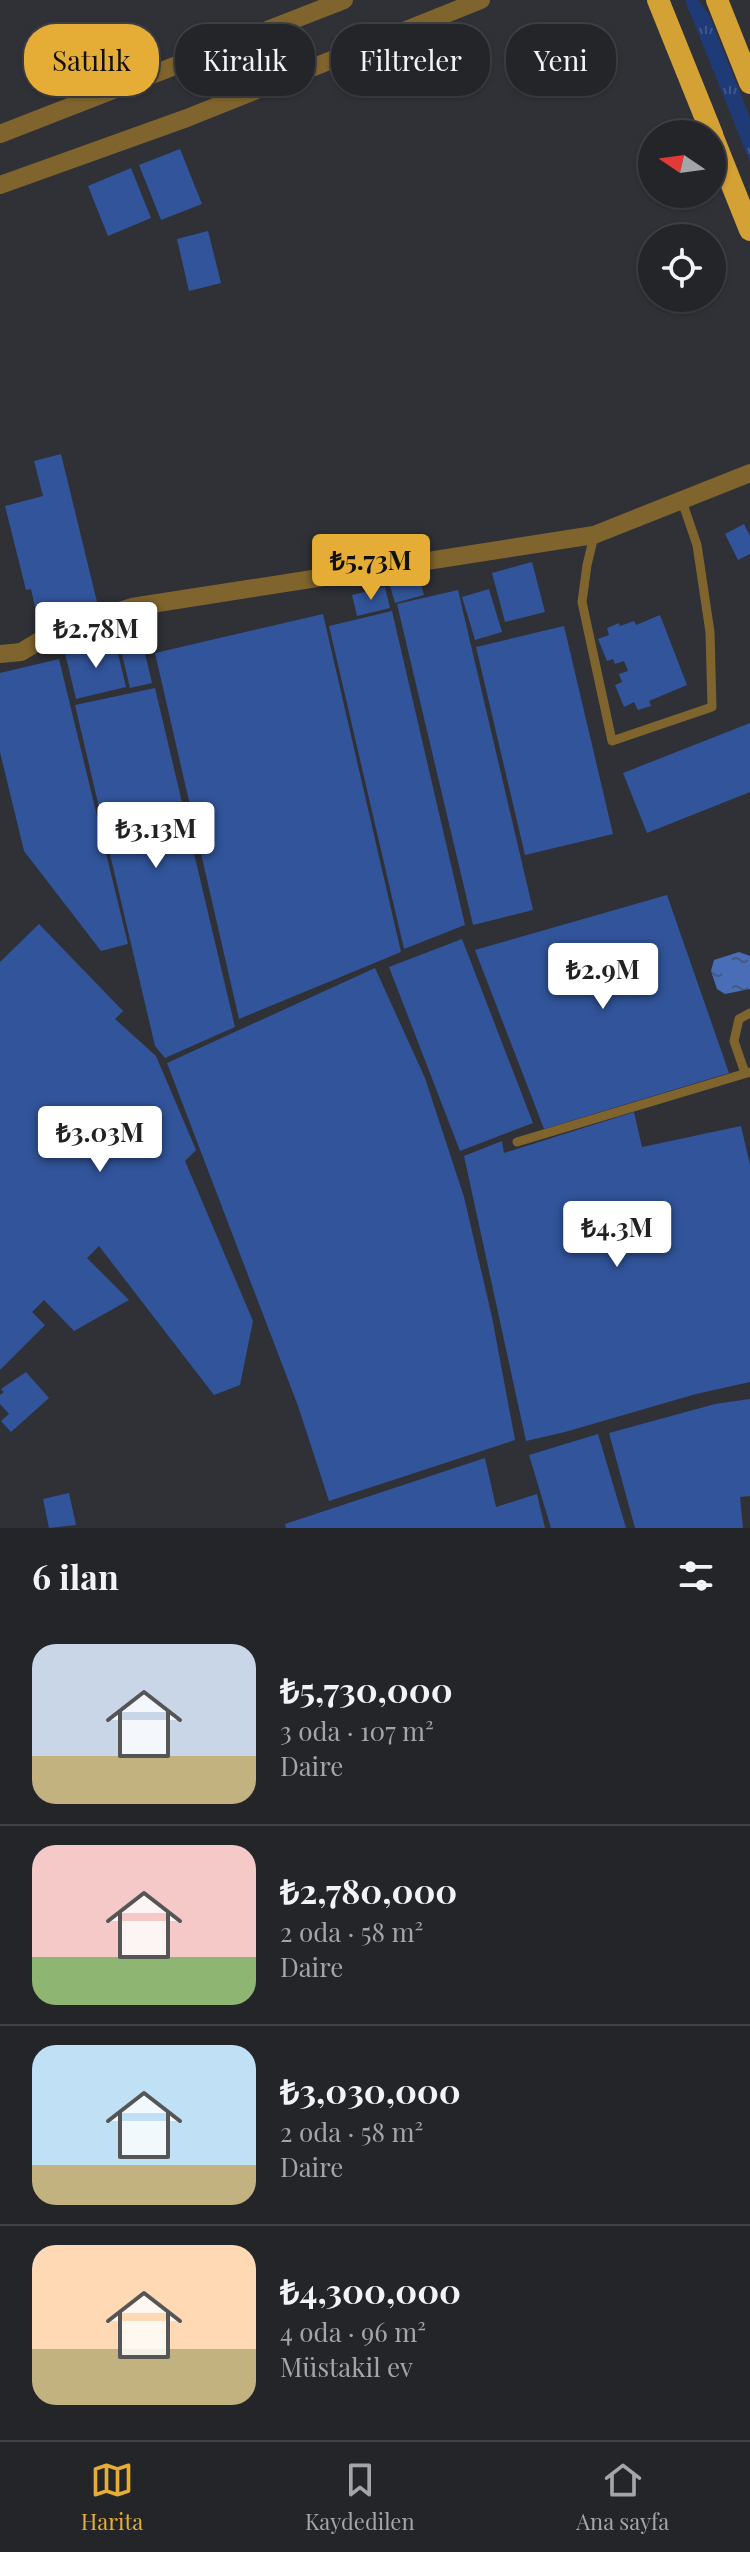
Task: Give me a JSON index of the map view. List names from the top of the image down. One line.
{"north":"left","page":{"chip":["Satılık","Kiralık","Filtreler","Yeni"],"price":["₺5.73M","₺2.78M","₺3.13M","₺2.9M","₺3.03M","₺4.3M"],"heading":"6 ilan","list":[{"name":"₺5,730,000","note":"3 oda · 107 m² · Daire"},{"name":"₺2,780,000","note":"2 oda · 58 m² · Daire"},{"name":"₺3,030,000","note":"2 oda · 58 m² · Daire"},{"name":"₺4,300,000","note":"4 oda · 96 m² · Müstakil ev"}],"tabs":["Harita","Kaydedilen","Ana sayfa"]}}
